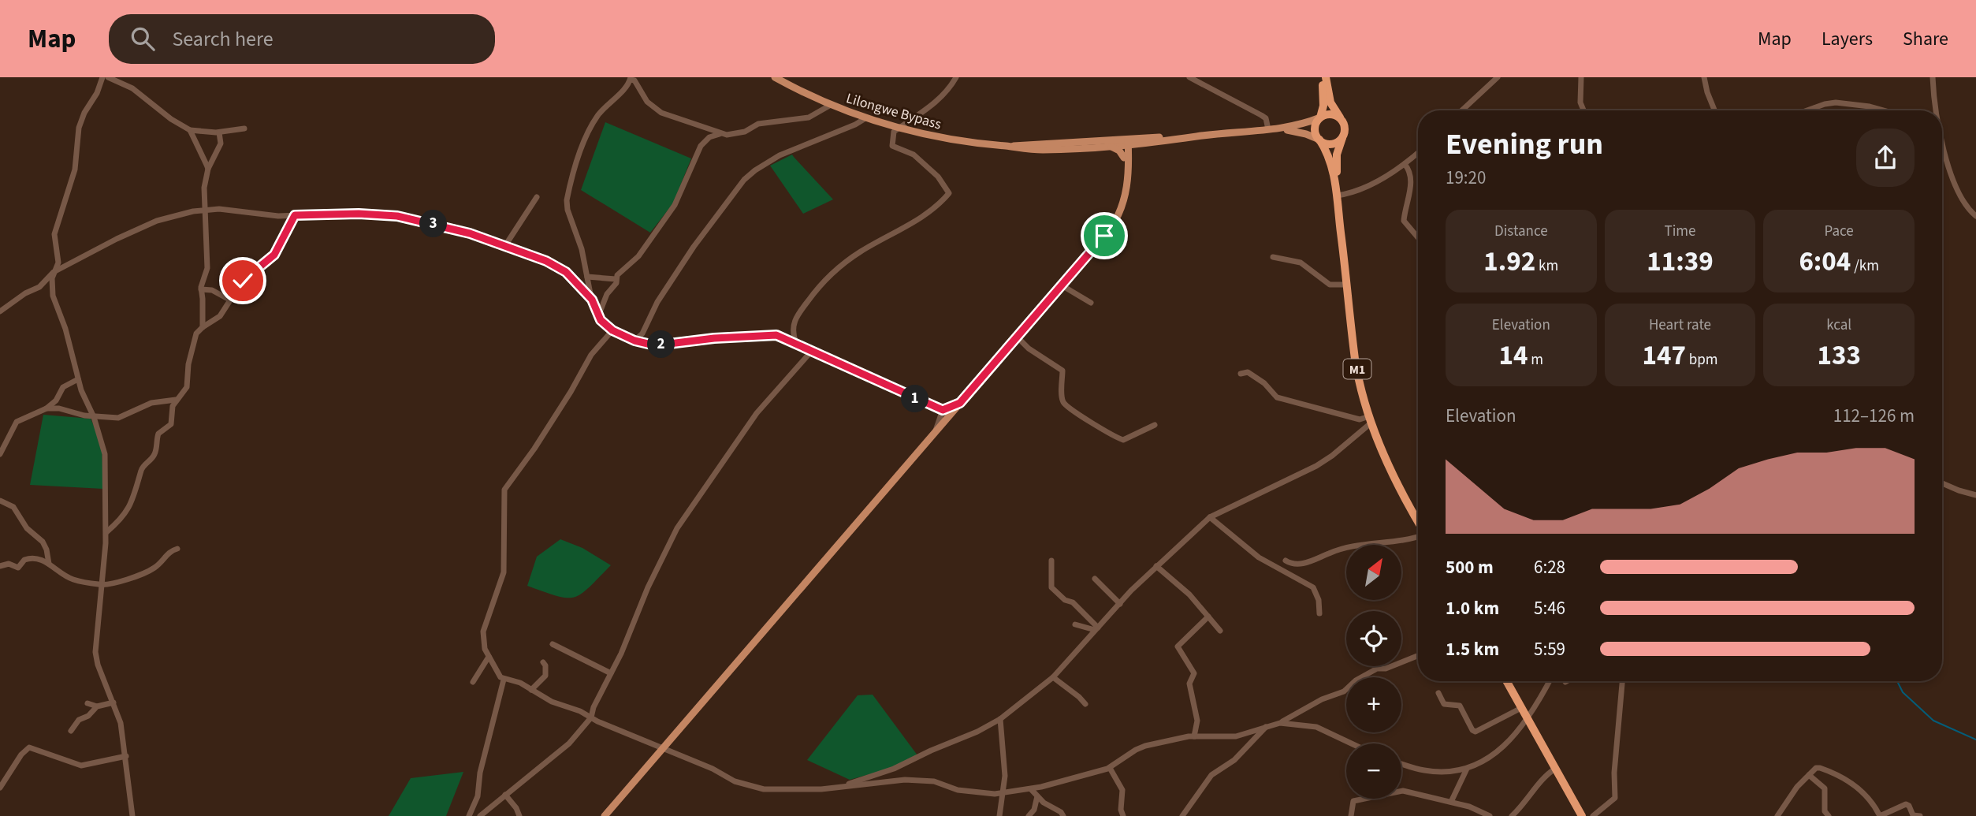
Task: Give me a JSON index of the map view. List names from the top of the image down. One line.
{"streets":{"highway":["M1"],"main road":["Lilongwe Bypass"]},"crossings":[["Lilongwe Bypass","M1"]],"north":"top right","page":{"header":"Map","search":"Search here","nav":["Map","Layers","Share"],"heading":["Evening run","19:20"],"stats":[["Distance","1.92 km"],["Time","11:39"],["Pace","6:04 /km"],["Elevation","14 m"],["Heart rate","147 bpm"],["kcal","133"]],"pins":["3","2","1"],"chart":["Elevation","112–126 m"],"map_buttons":["+","−"],"list":[{"name":"500 m","note":"6:28"},{"name":"1.0 km","note":"5:46"},{"name":"1.5 km","note":"5:59"}]}}
